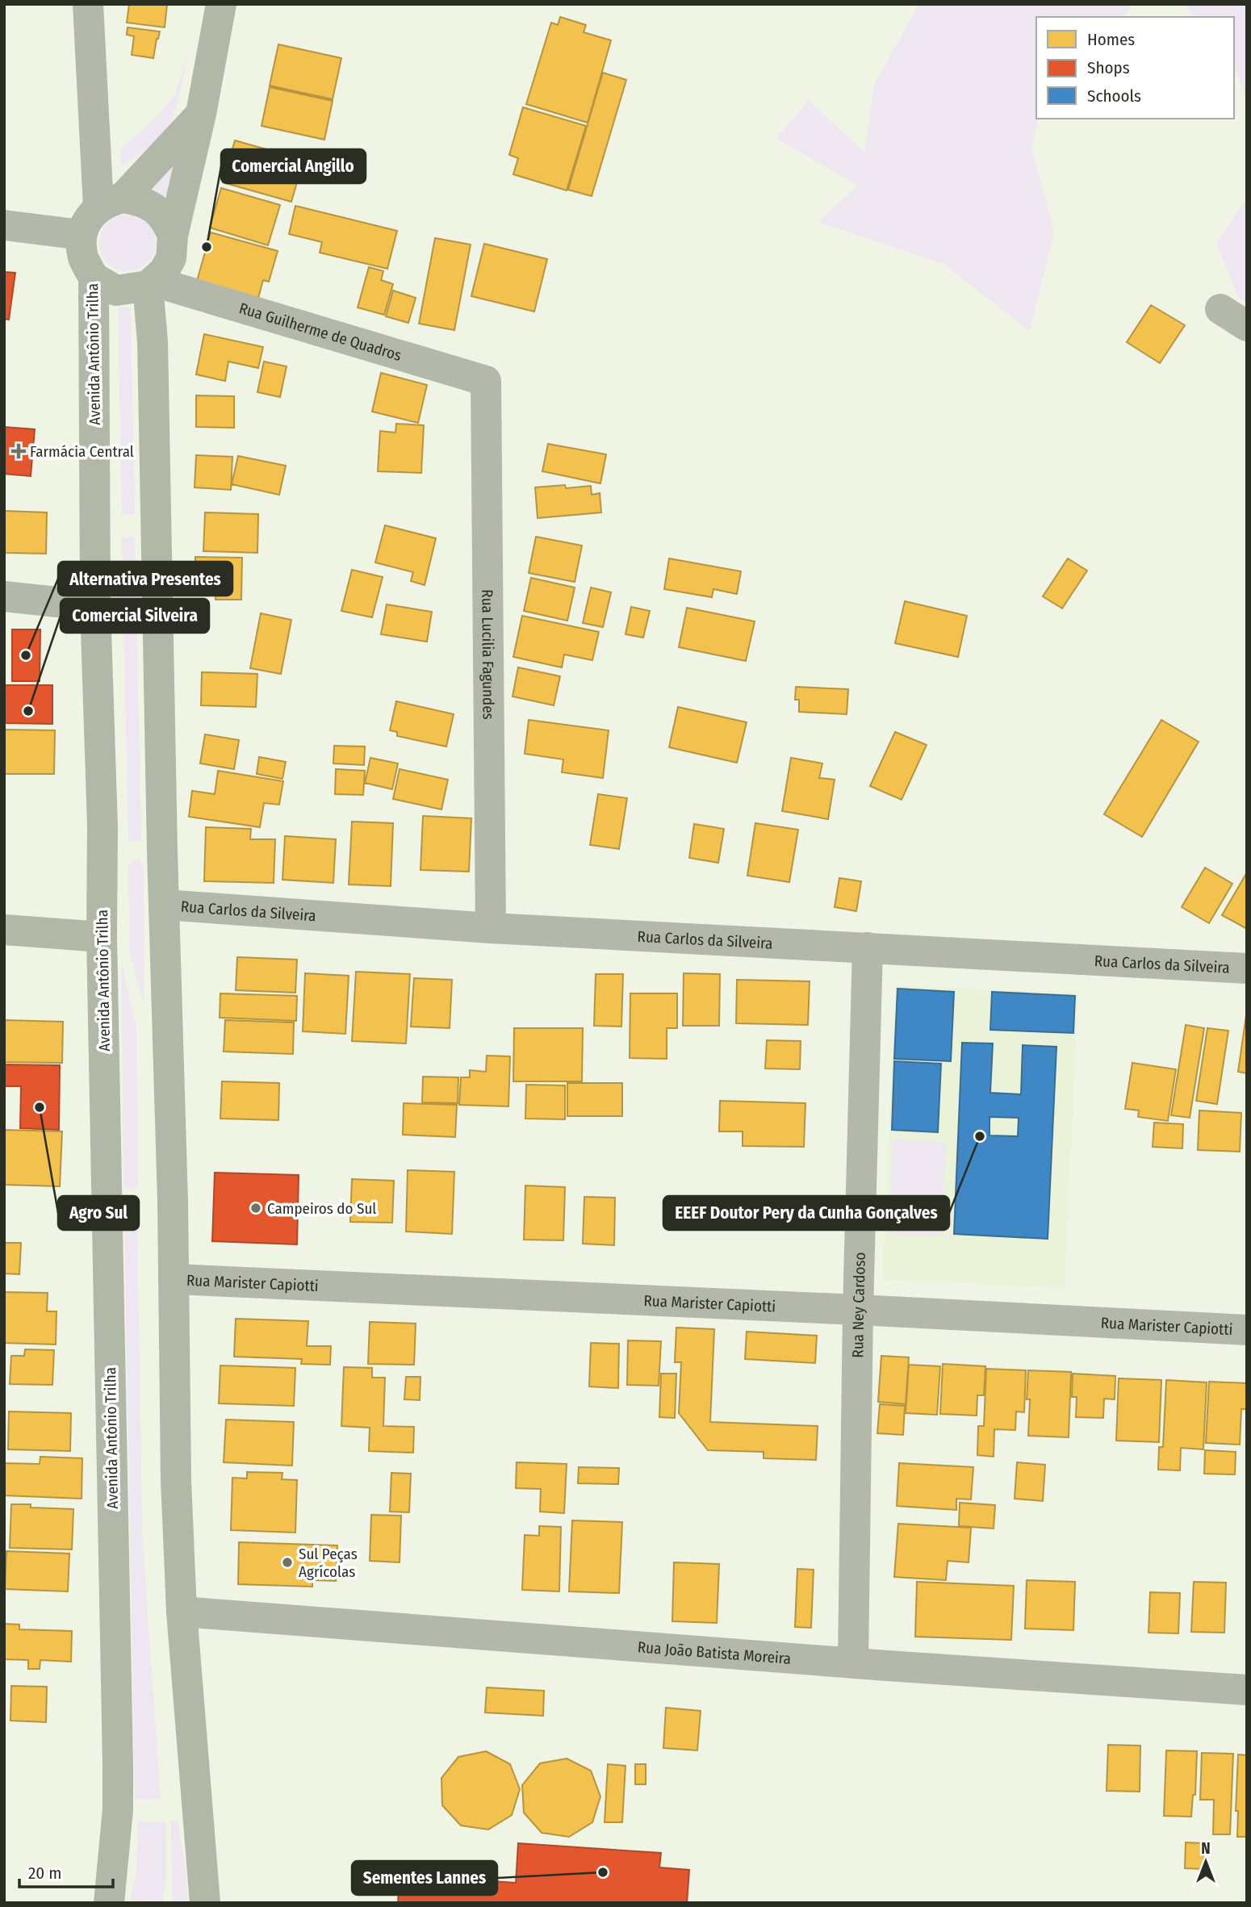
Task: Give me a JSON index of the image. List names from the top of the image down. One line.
{"streets":{"main road":["Avenida Antônio Trilha"],"street":["Rua Guilherme de Quadros","Rua Lucilia Fagundes","Rua Carlos da Silveira","Rua Marister Capiotti","Rua Ney Cardoso","Rua João Batista Moreira"]},"crossings":[["Rua Guilherme de Quadros","Avenida Antônio Trilha"],["Rua Guilherme de Quadros","Rua Lucilia Fagundes"],["Rua Lucilia Fagundes","Rua Carlos da Silveira"],["Rua Carlos da Silveira","Rua Ney Cardoso"],["Rua Marister Capiotti","Rua Ney Cardoso"],["Rua Ney Cardoso","Rua João Batista Moreira"]],"places":{"other":["Comercial Angillo","Alternativa Presentes","Comercial Silveira","Agro Sul","EEEF Doutor Pery da Cunha Gonçalves","Campeiros do Sul","Sul Peças Agrícolas","Sementes Lannes"],"health":["Farmácia Central"]},"legend":["Homes","Shops","Schools"],"scale_bar":"20 m","north":"top"}
